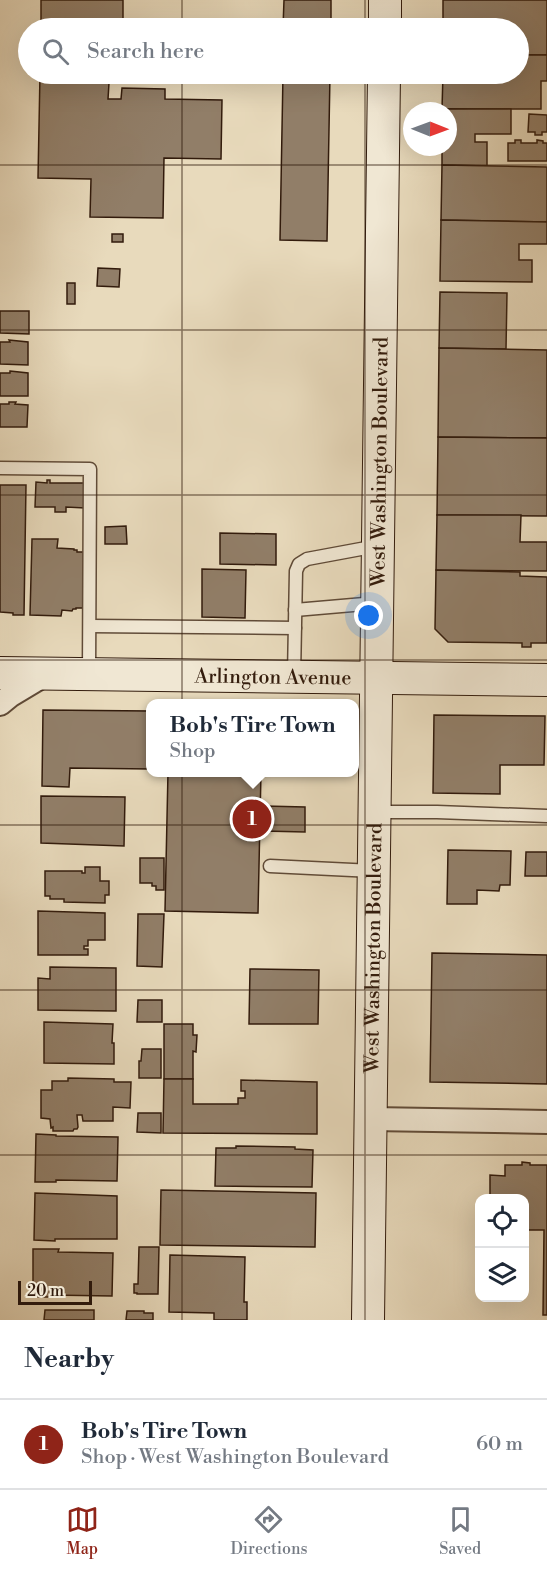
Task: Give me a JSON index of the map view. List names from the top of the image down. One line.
{"streets":{"main road":["West Washington Boulevard","Arlington Avenue"]},"crossings":[["West Washington Boulevard","Arlington Avenue"]],"scale_bar":"20 m","north":"right","page":{"search":"Search here","popup":["Bob's Tire Town","Shop"],"pins":"1","scale":"20 m","heading":"Nearby","list":[{"mark":"1","name":"Bob's Tire Town","note":"Shop · West Washington Boulevard","value":"60 m"}],"nav":["Map","Directions","Saved"]}}
